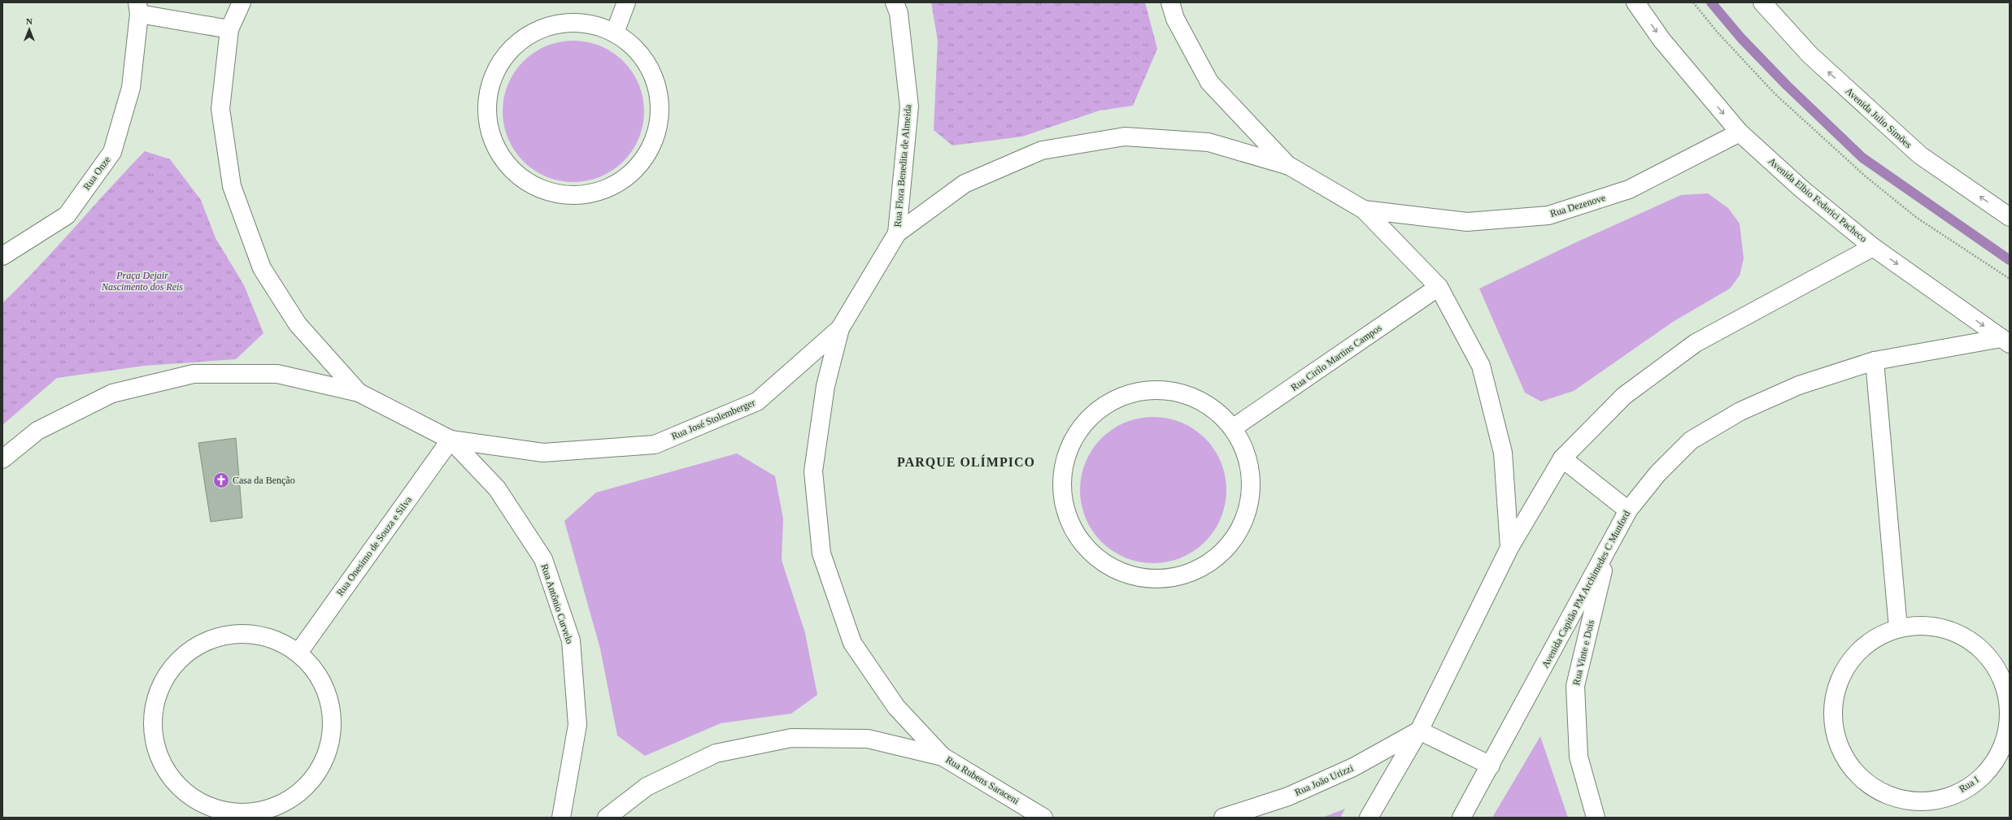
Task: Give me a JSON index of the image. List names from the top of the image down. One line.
{"streets":{"street":["Avenida Julio Simões","Rua Flora Benedita de Almeida","Rua Onze","Avenida Elbio Federici Pacheco","Rua Dezenove","Rua Cirilo Martins Campos","Rua José Stolemberger","Rua Onesimo de Souza e Silva","Avenida Capitão PM Archimedes C Munford","Rua Antônio Curvelo","Rua Vinte e Dois","Rua Rubens Saraceni","Rua João Urizzi","Rua I"]},"crossings":[["Rua Flora Benedita de Almeida","Rua José Stolemberger"],["Avenida Elbio Federici Pacheco","Rua Dezenove"],["Avenida Elbio Federici Pacheco","Avenida Capitão PM Archimedes C Munford"],["Rua José Stolemberger","Rua Onesimo de Souza e Silva"],["Rua José Stolemberger","Rua Antônio Curvelo"],["Rua Onesimo de Souza e Silva","Rua Antônio Curvelo"],["Avenida Capitão PM Archimedes C Munford","Rua Vinte e Dois"]],"one_way":["Avenida Julio Simões","Avenida Elbio Federici Pacheco"],"districts":["PARQUE OLÍMPICO"],"parks":["Praça Dejair Nascimento dos Reis"],"places":{"church":["Casa da Benção"]},"north":"top"}
